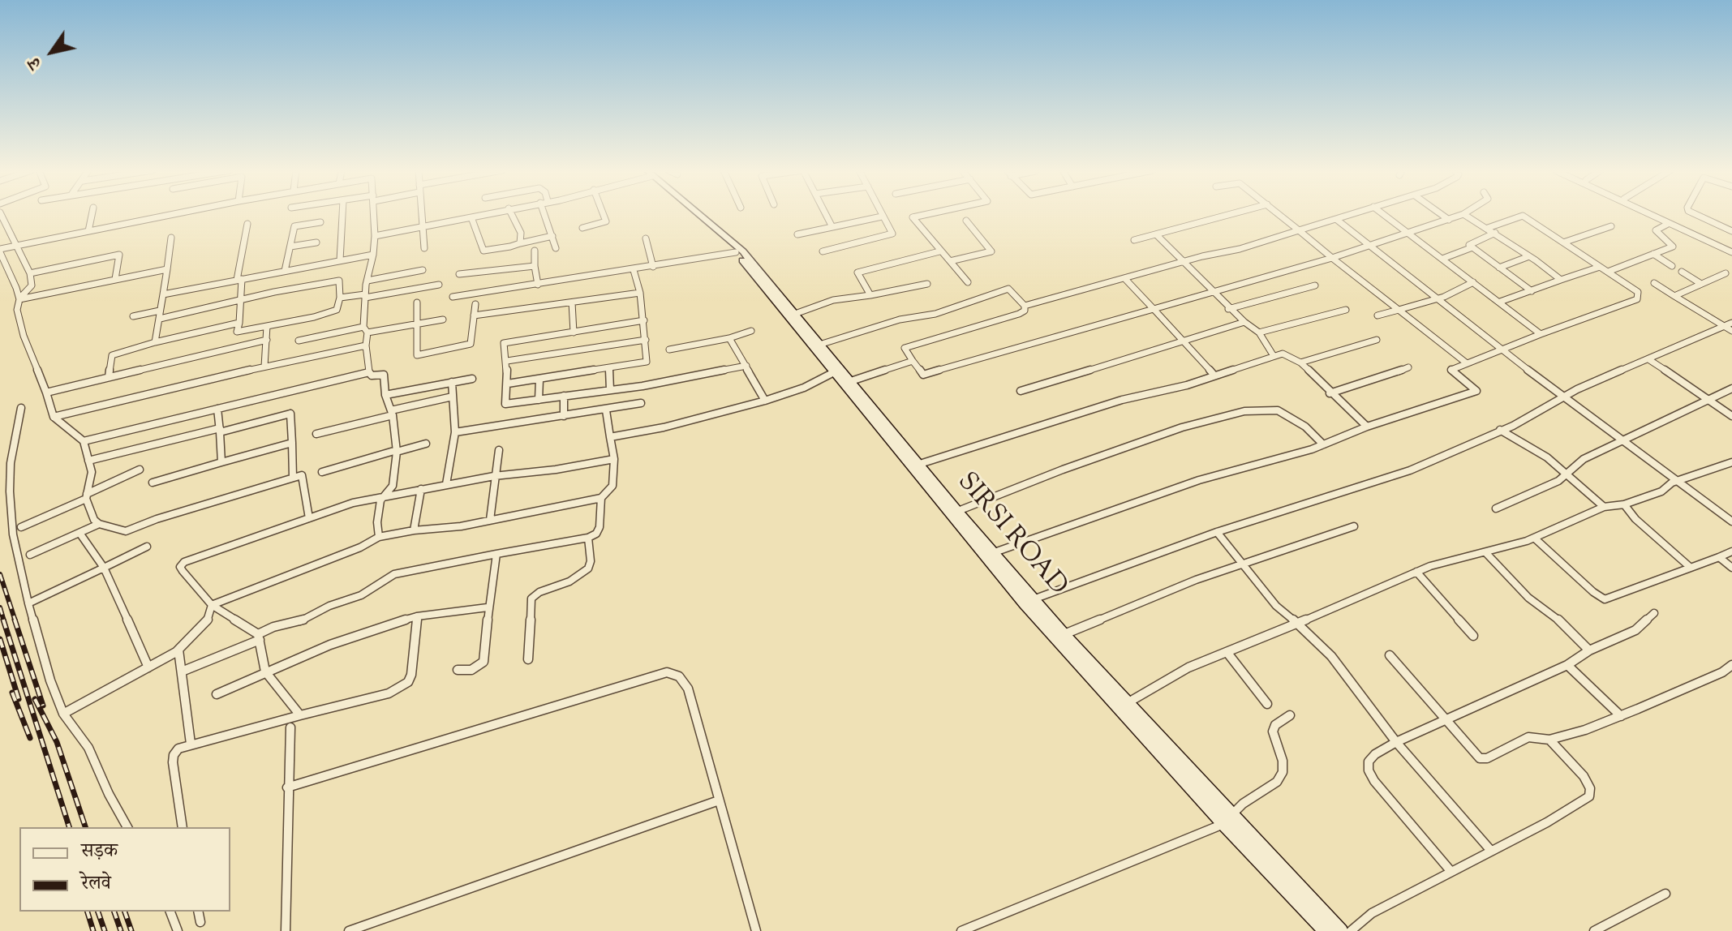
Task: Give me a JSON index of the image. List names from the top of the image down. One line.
{"streets":{"main road":["SIRSI ROAD"]},"legend":["सड़क","रेलवे"],"north":"bottom left"}
